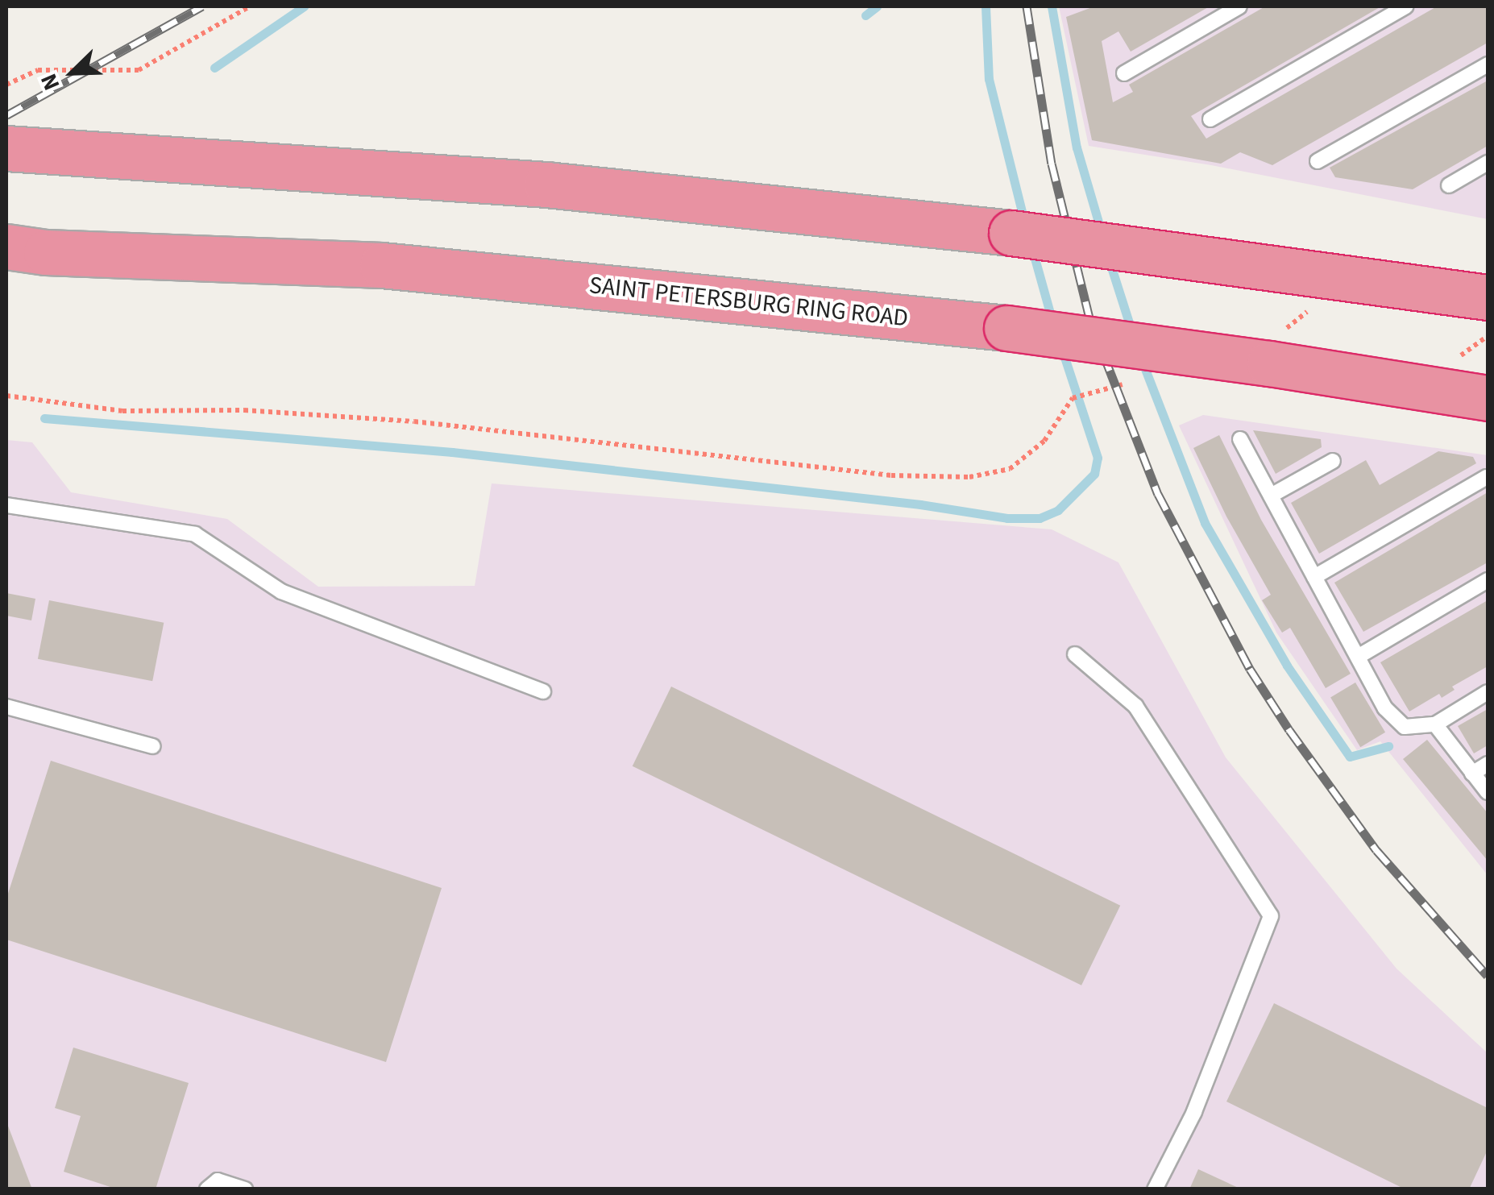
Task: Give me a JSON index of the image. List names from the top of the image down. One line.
{"streets":{"highway":["SAINT PETERSBURG RING ROAD"]},"north":"bottom left"}
